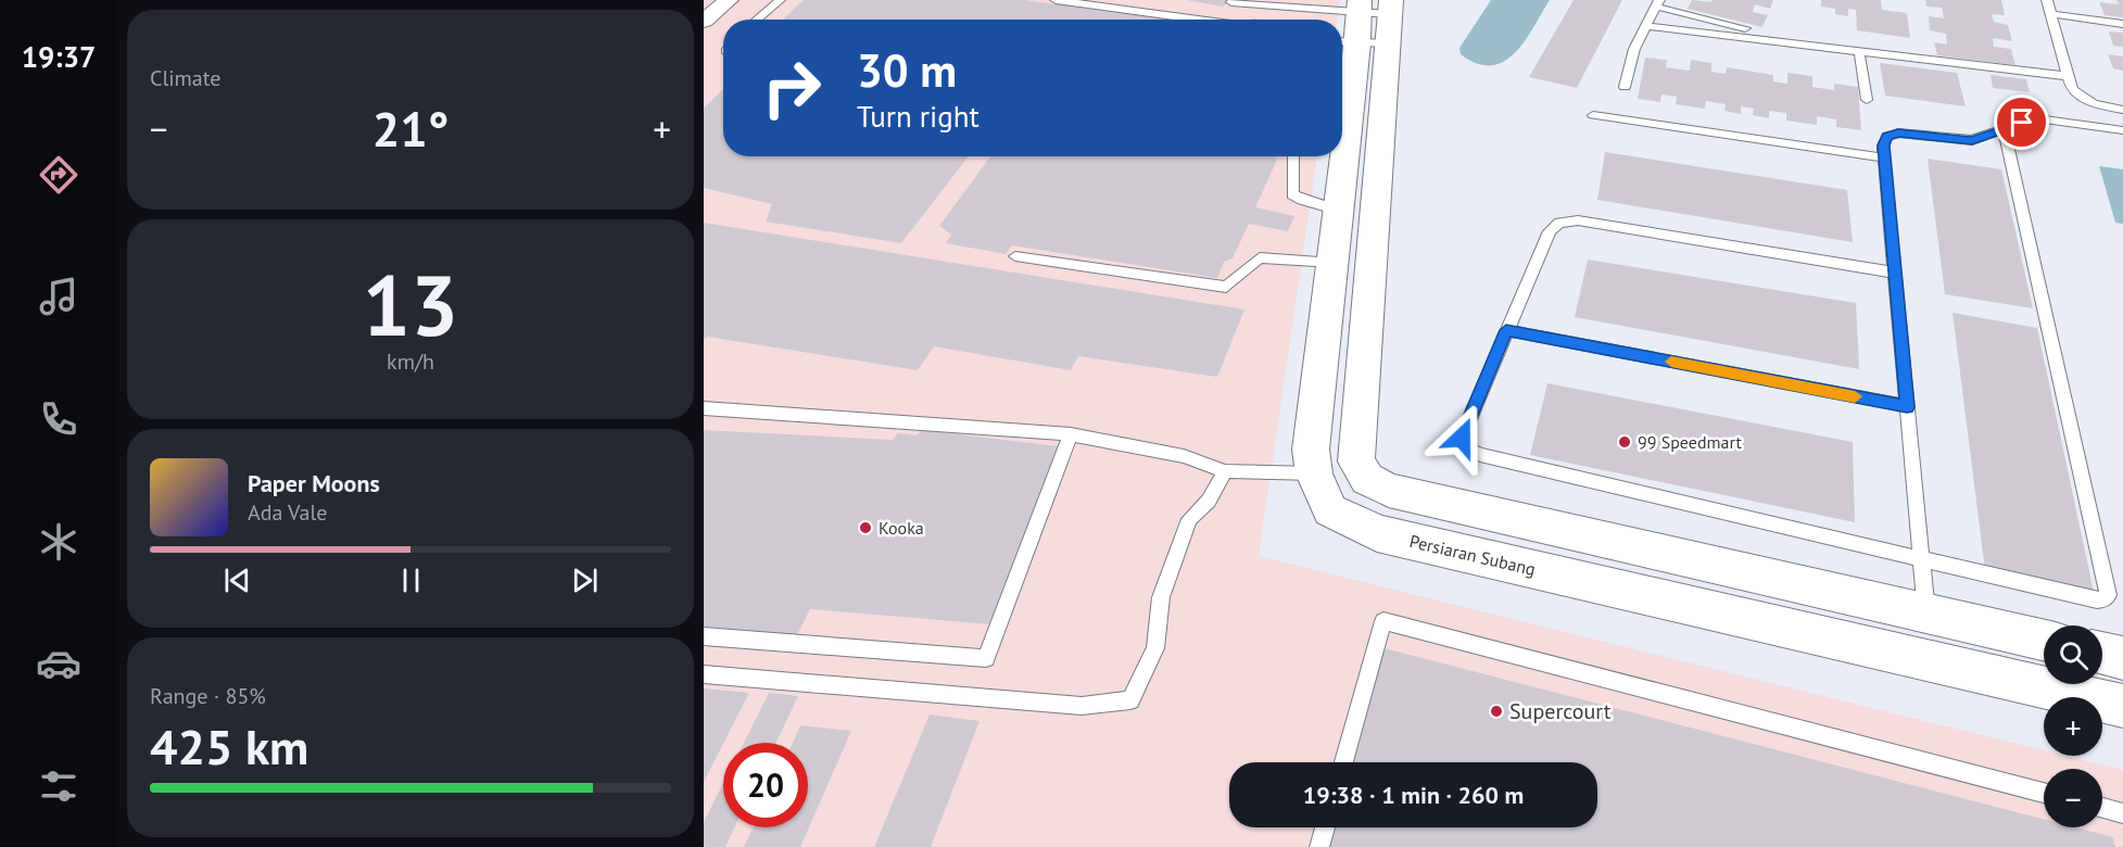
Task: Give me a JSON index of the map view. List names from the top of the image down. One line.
{"streets":{"street":["Persiaran Subang"]},"places":["99 Speedmart","Kooka","Supercourt"],"page":{"tabs":"19:37","tile":["Climate",["13","km/h"],["Range · 85%","425 km"]],"turn":["30 m","Turn right"],"heat":["−","21°","+"],"song":["Paper Moons","Ada Vale"],"map_buttons":["+","−"],"limit":"20","trip":"19:38 · 1 min · 260 m"}}
